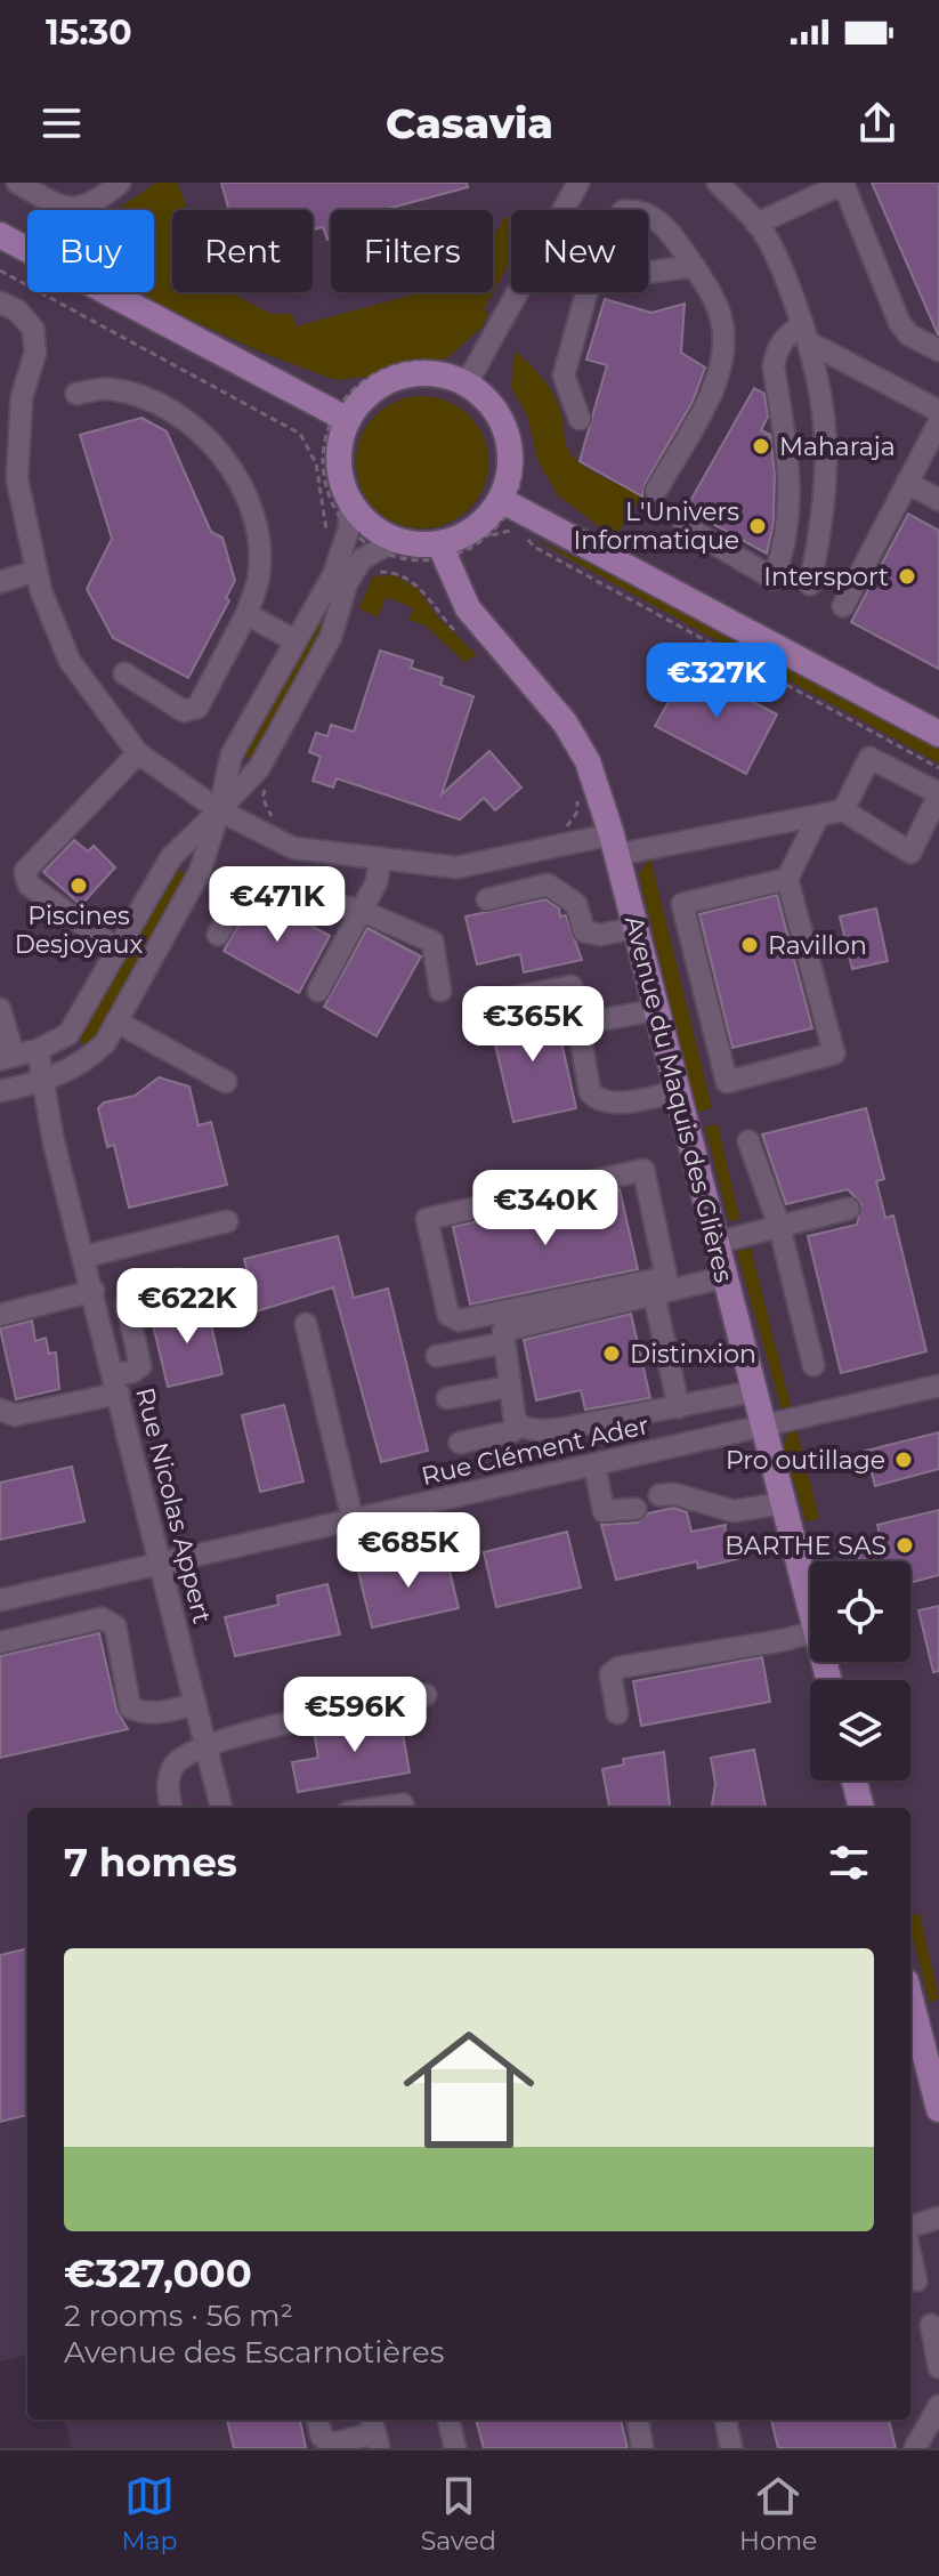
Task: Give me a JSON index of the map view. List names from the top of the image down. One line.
{"streets":{"main road":["Avenue du Maquis des Glières"],"street":["Rue Clément Ader","Rue Nicolas Appert"]},"crossings":[["Avenue du Maquis des Glières","Rue Clément Ader"],["Rue Clément Ader","Rue Nicolas Appert"]],"places":["Maharaja","L'Univers Informatique","Intersport","Piscines Desjoyaux","Ravillon","Distinxion","Pro outillage","BARTHE SAS"],"page":{"status":"15:30","header":"Casavia","chip":["Buy","Rent","Filters","New"],"price":["€327K","€471K","€365K","€340K","€622K","€685K","€596K"],"heading":"7 homes","list":[{"name":"€327,000","note":"2 rooms · 56 m² · Avenue des Escarnotières"}],"tabs":["Map","Saved","Home"]}}
